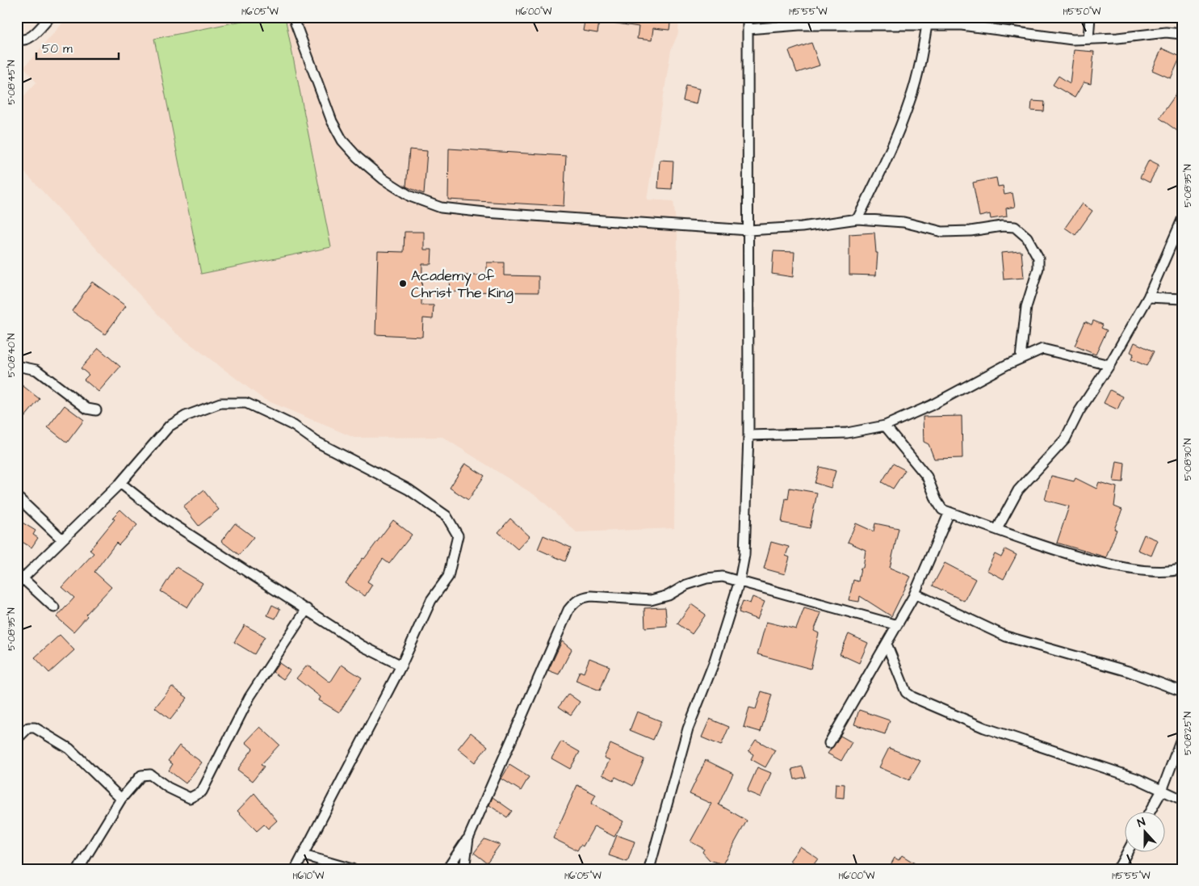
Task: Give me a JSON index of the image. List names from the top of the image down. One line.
{"places":["Academy of Christ The King"],"scale_bar":"50 m","north":"top","coordinates":["1°16'05\"W","1°16'00\"W","1°15'55\"W","1°15'50\"W","5°08'45\"N","5°08'35\"N","5°08'40\"N","5°08'30\"N","5°08'25\"N","1°16'10\"W"]}
